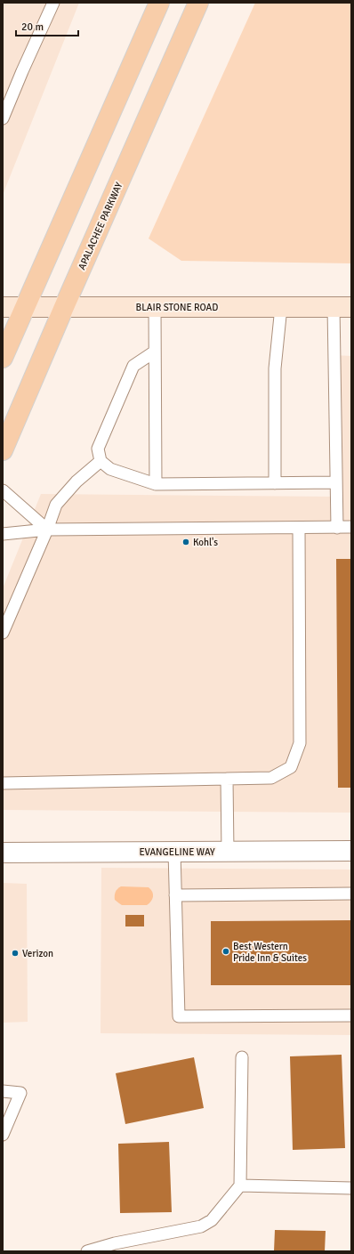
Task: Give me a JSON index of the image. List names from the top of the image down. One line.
{"streets":{"main road":["APALACHEE PARKWAY","BLAIR STONE ROAD"],"street":["EVANGELINE WAY"]},"crossings":[["APALACHEE PARKWAY","BLAIR STONE ROAD"]],"places":["Kohl's","Best Western Pride Inn & Suites","Verizon"],"scale_bar":"20 m"}
